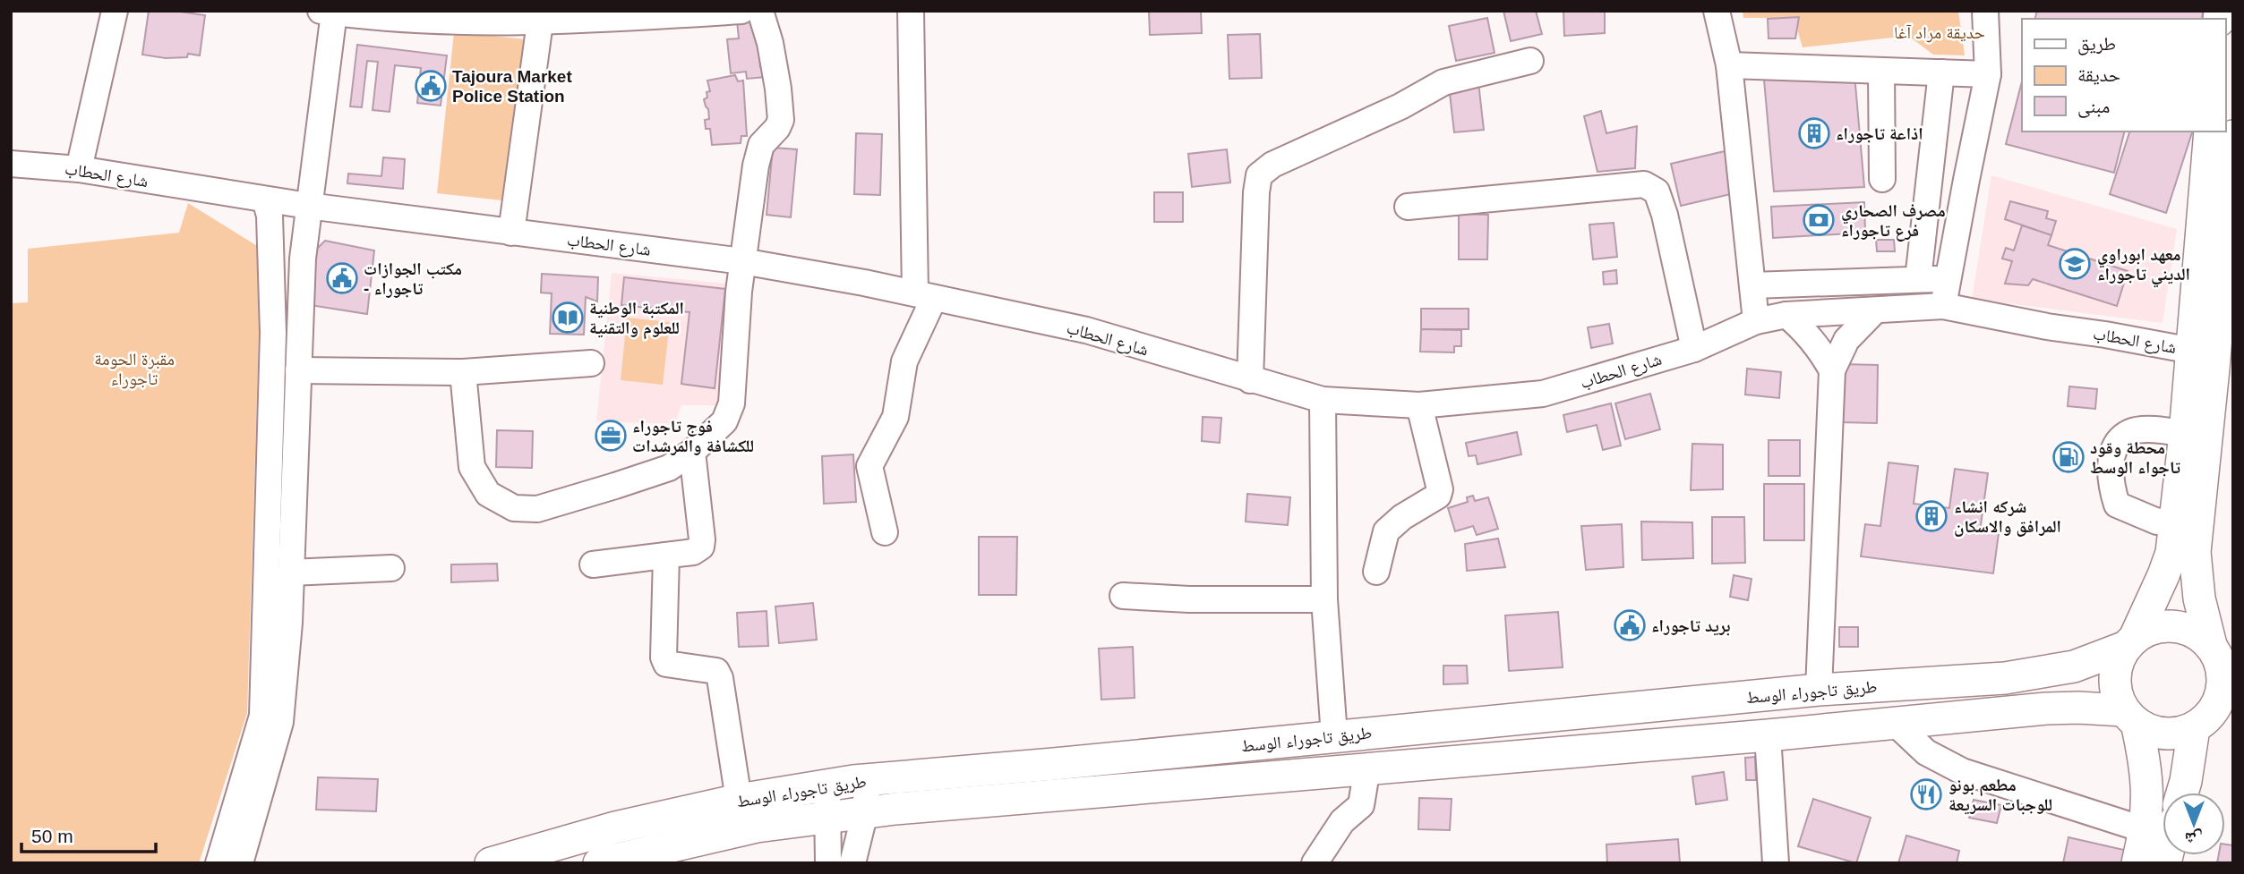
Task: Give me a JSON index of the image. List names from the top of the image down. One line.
{"streets":{"main road":["طريق تاجوراء الوسط"],"street":["شارع الحطاب"]},"parks":["حديقة مراد آغا","مقبرة الحومة تاجوراء"],"places":{"public building":["Tajoura Market Police Station","مكتب الجوازات - تاجوراء","بريد تاجوراء"],"building":["اذاعة تاجوراء","شركه انشاء المرافق والاسكان"],"bank":["مصرف الصحاري فرع تاجوراء"],"school or university":["معهد ابوراوي الديني تاجوراء"],"library":["المكتبة الوطنية للعلوم والتقنية"],"office":["فوج تاجوراء للكشافة والمرشدات"],"fuel station":["محطة وقود تاجواء الوسط"],"restaurant":["مطعم بونو للوجبات السريعة"]},"legend":["طريق","حديقة","مبنى"],"scale_bar":"50 m","north":"bottom"}
